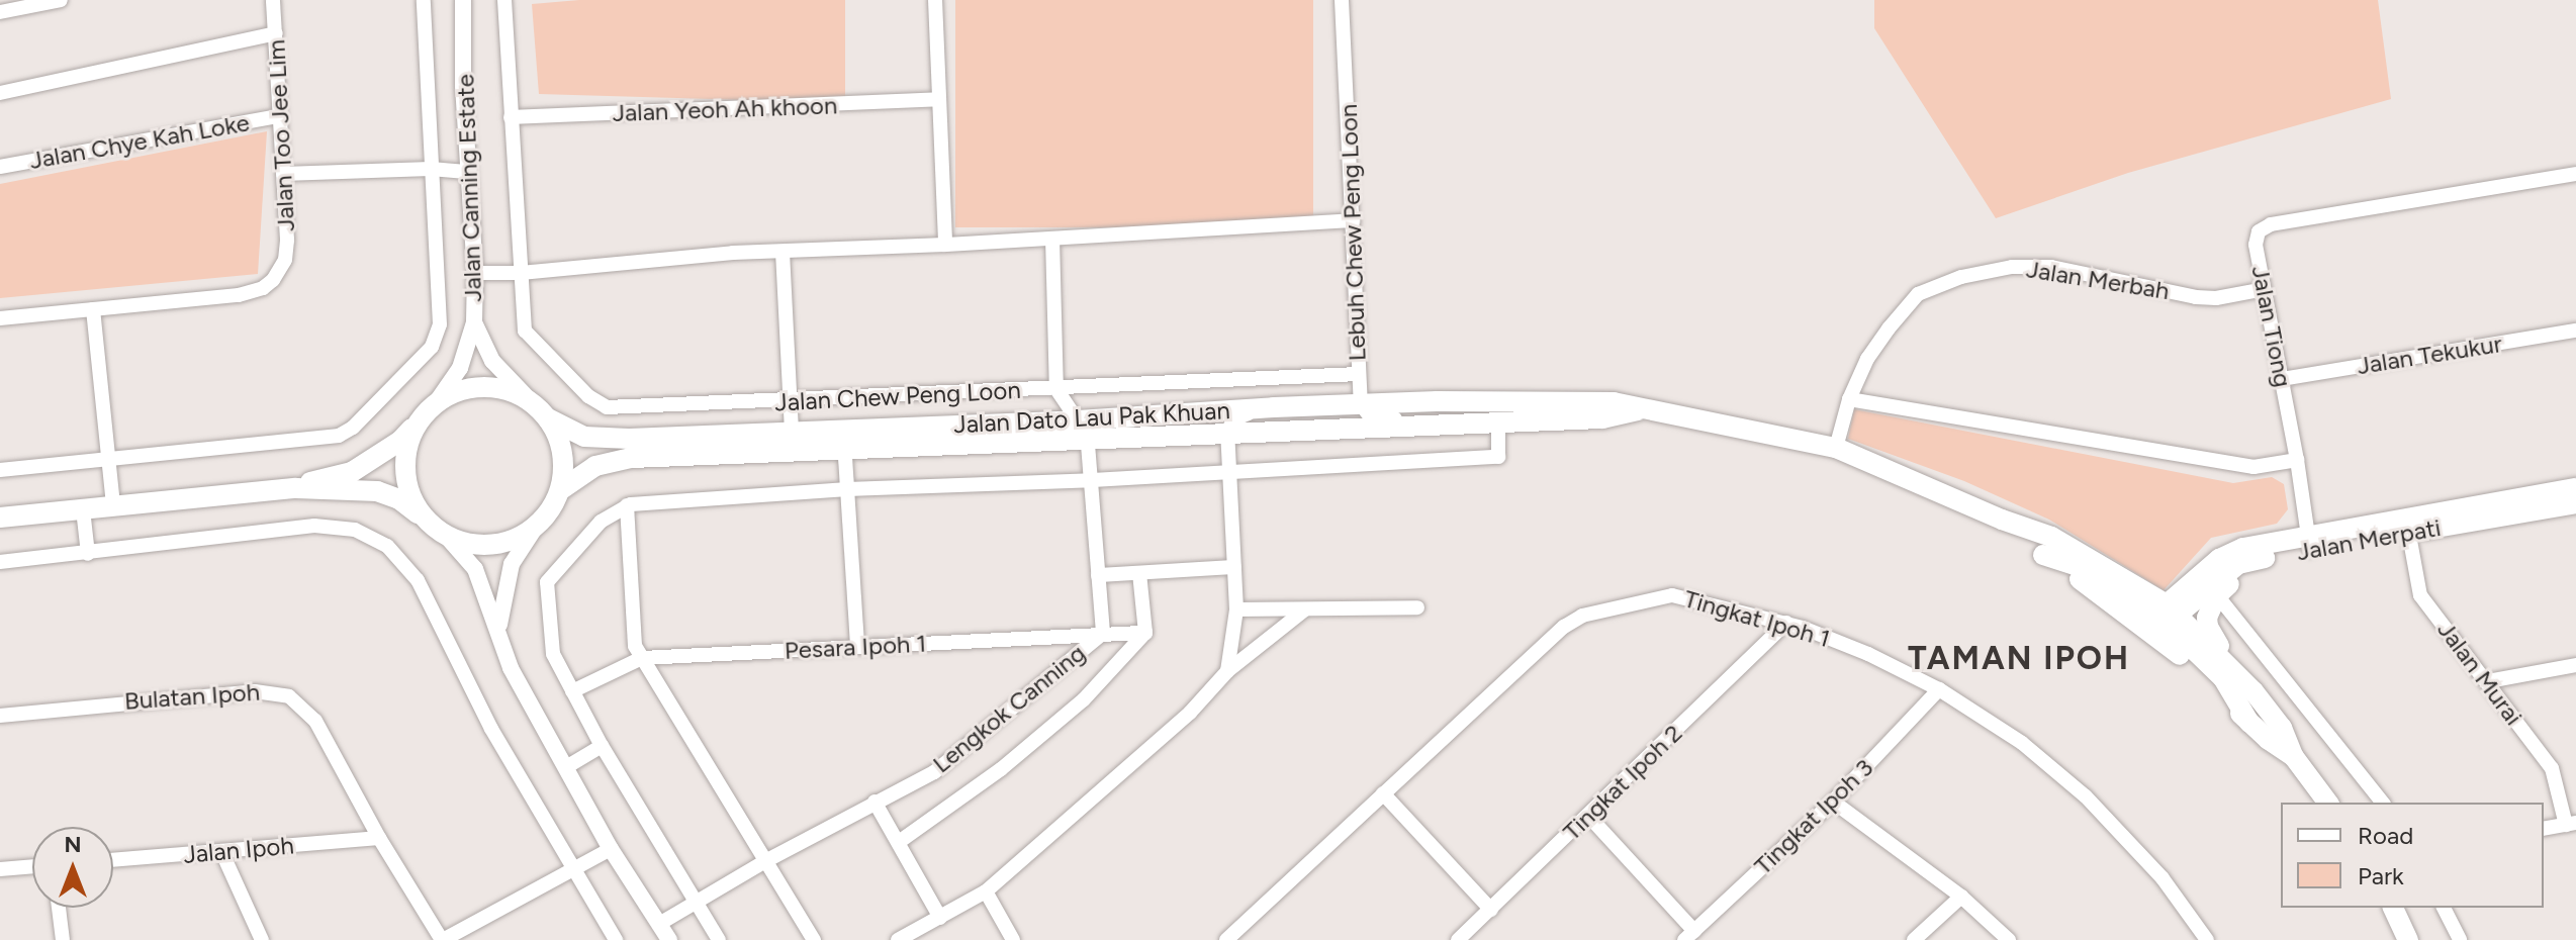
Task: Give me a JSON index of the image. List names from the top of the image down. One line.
{"streets":{"main road":["Jalan Dato Lau Pak Khuan","Jalan Merpati"],"street":["Jalan Yeoh Ah khoon","Jalan Too Jee Lim","Jalan Chye Kah Loke","Jalan Canning Estate","Lebuh Chew Peng Loon","Jalan Merbah","Jalan Tiong","Jalan Tekukur","Jalan Chew Peng Loon","Tingkat Ipoh 1","Pesara Ipoh 1","Jalan Murai","Bulatan Ipoh","Lengkok Canning","Tingkat Ipoh 2","Tingkat Ipoh 3","Jalan Ipoh"]},"crossings":[["Jalan Yeoh Ah khoon","Jalan Chew Peng Loon"],["Jalan Too Jee Lim","Jalan Chye Kah Loke"],["Jalan Canning Estate","Jalan Dato Lau Pak Khuan"],["Lebuh Chew Peng Loon","Jalan Chew Peng Loon"],["Lebuh Chew Peng Loon","Jalan Dato Lau Pak Khuan"],["Jalan Merbah","Jalan Tiong"],["Jalan Merbah","Jalan Dato Lau Pak Khuan"],["Jalan Tiong","Jalan Tekukur"],["Jalan Tiong","Jalan Merpati"],["Jalan Dato Lau Pak Khuan","Jalan Merpati"],["Jalan Dato Lau Pak Khuan","Lengkok Canning"],["Jalan Merpati","Jalan Murai"],["Tingkat Ipoh 1","Tingkat Ipoh 2"],["Tingkat Ipoh 1","Tingkat Ipoh 3"],["Pesara Ipoh 1","Lengkok Canning"],["Bulatan Ipoh","Jalan Ipoh"]],"districts":["TAMAN IPOH"],"legend":["Road","Park"],"north":"top"}
